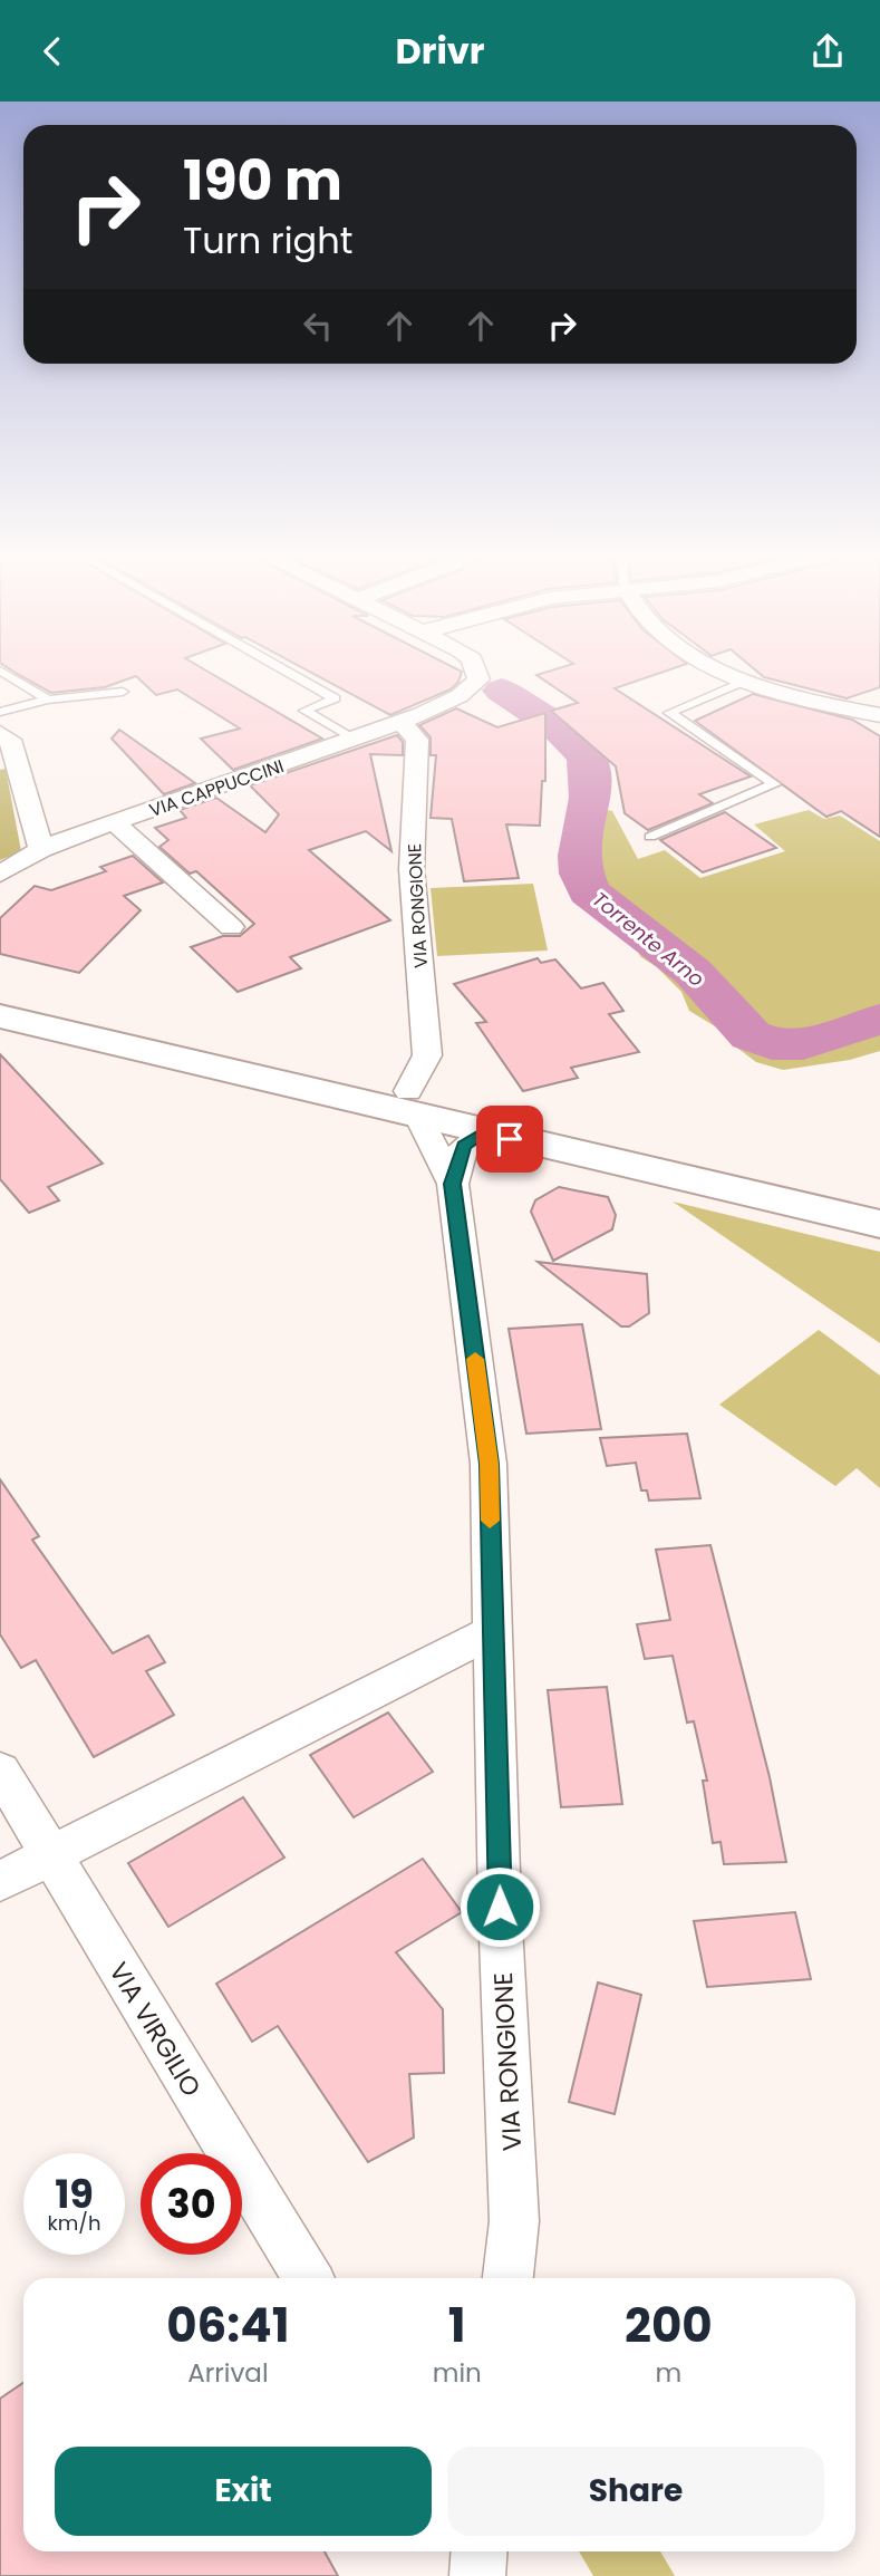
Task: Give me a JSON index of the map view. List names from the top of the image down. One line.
{"streets":{"street":["VIA CAPPUCCINI","VIA RONGIONE","VIA VIRGILIO"]},"crossings":[["VIA CAPPUCCINI","VIA RONGIONE"]],"water":["Torrente Arno"],"page":{"header":"Drivr","turn":["190 m","Turn right"],"speed":"19 km/h","limit":"30","eta":["06:41","Arrival","1","min","200","m"],"buttons":["Exit","Share"]}}
